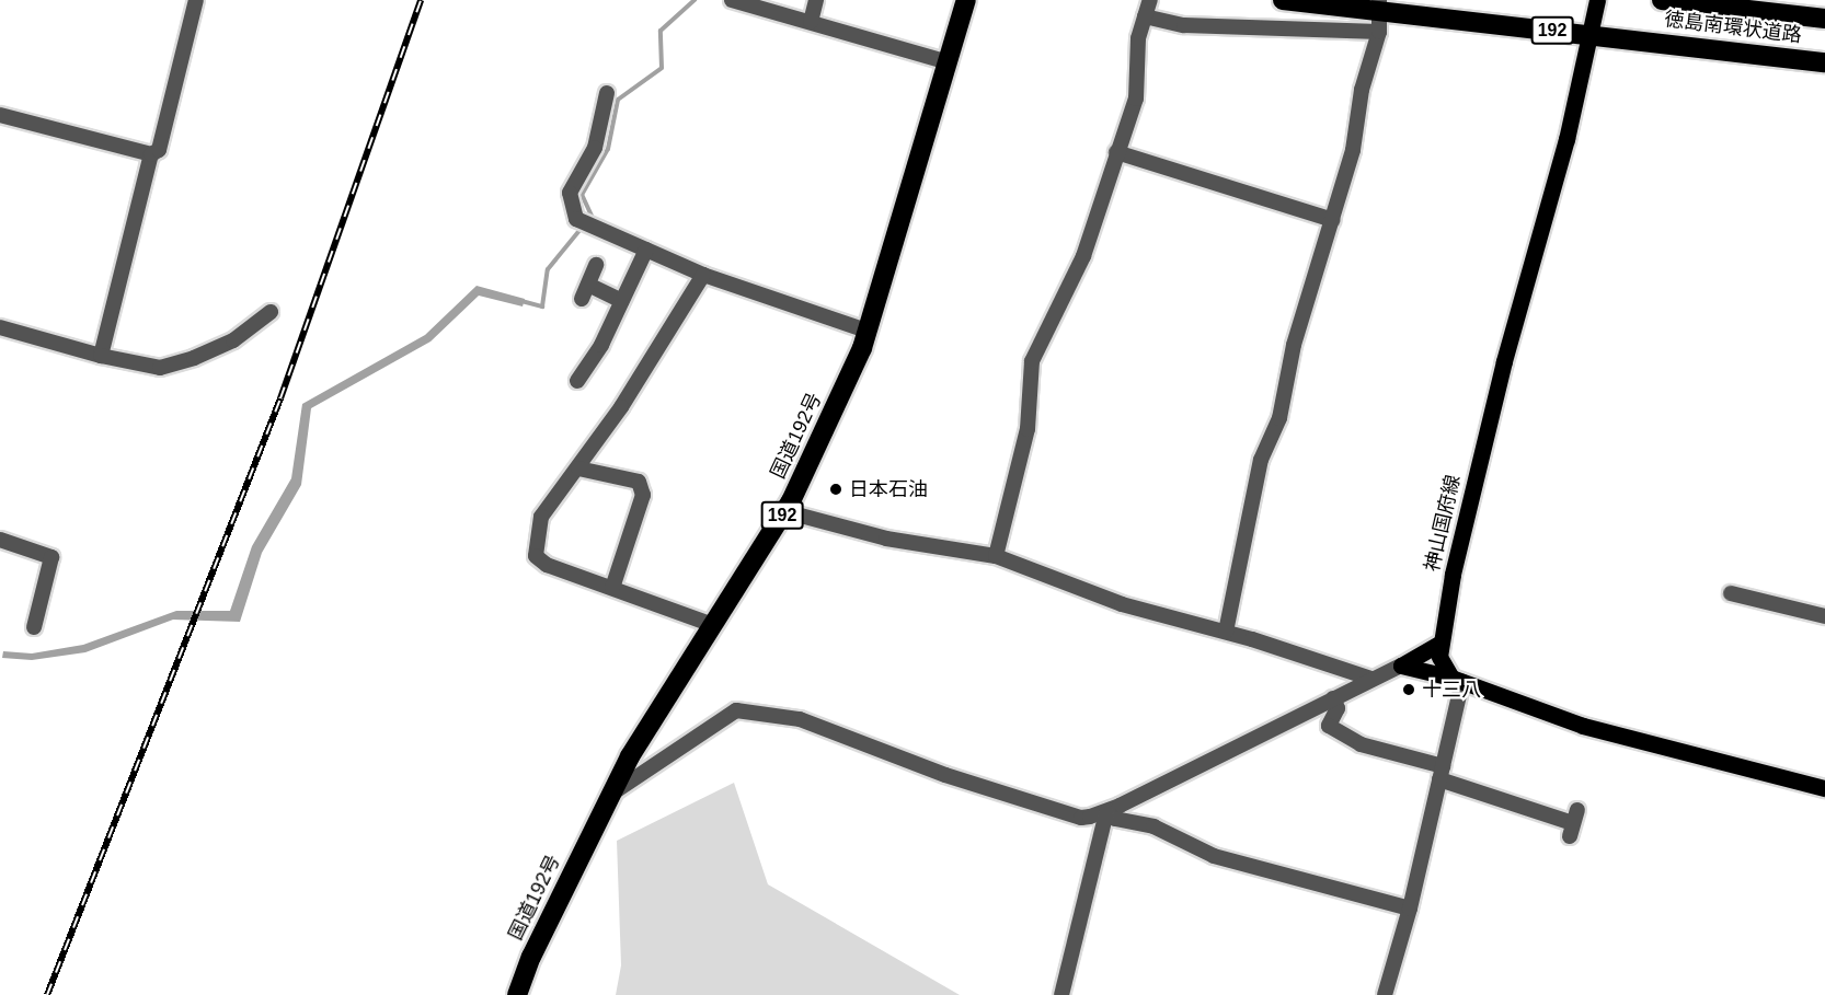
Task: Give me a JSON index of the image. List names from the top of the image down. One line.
{"streets":{"highway":["徳島南環状道路","192","国道192号"],"main road":["神山国府線"]},"crossings":[["徳島南環状道路","神山国府線"]],"places":["日本石油","十三八"]}
